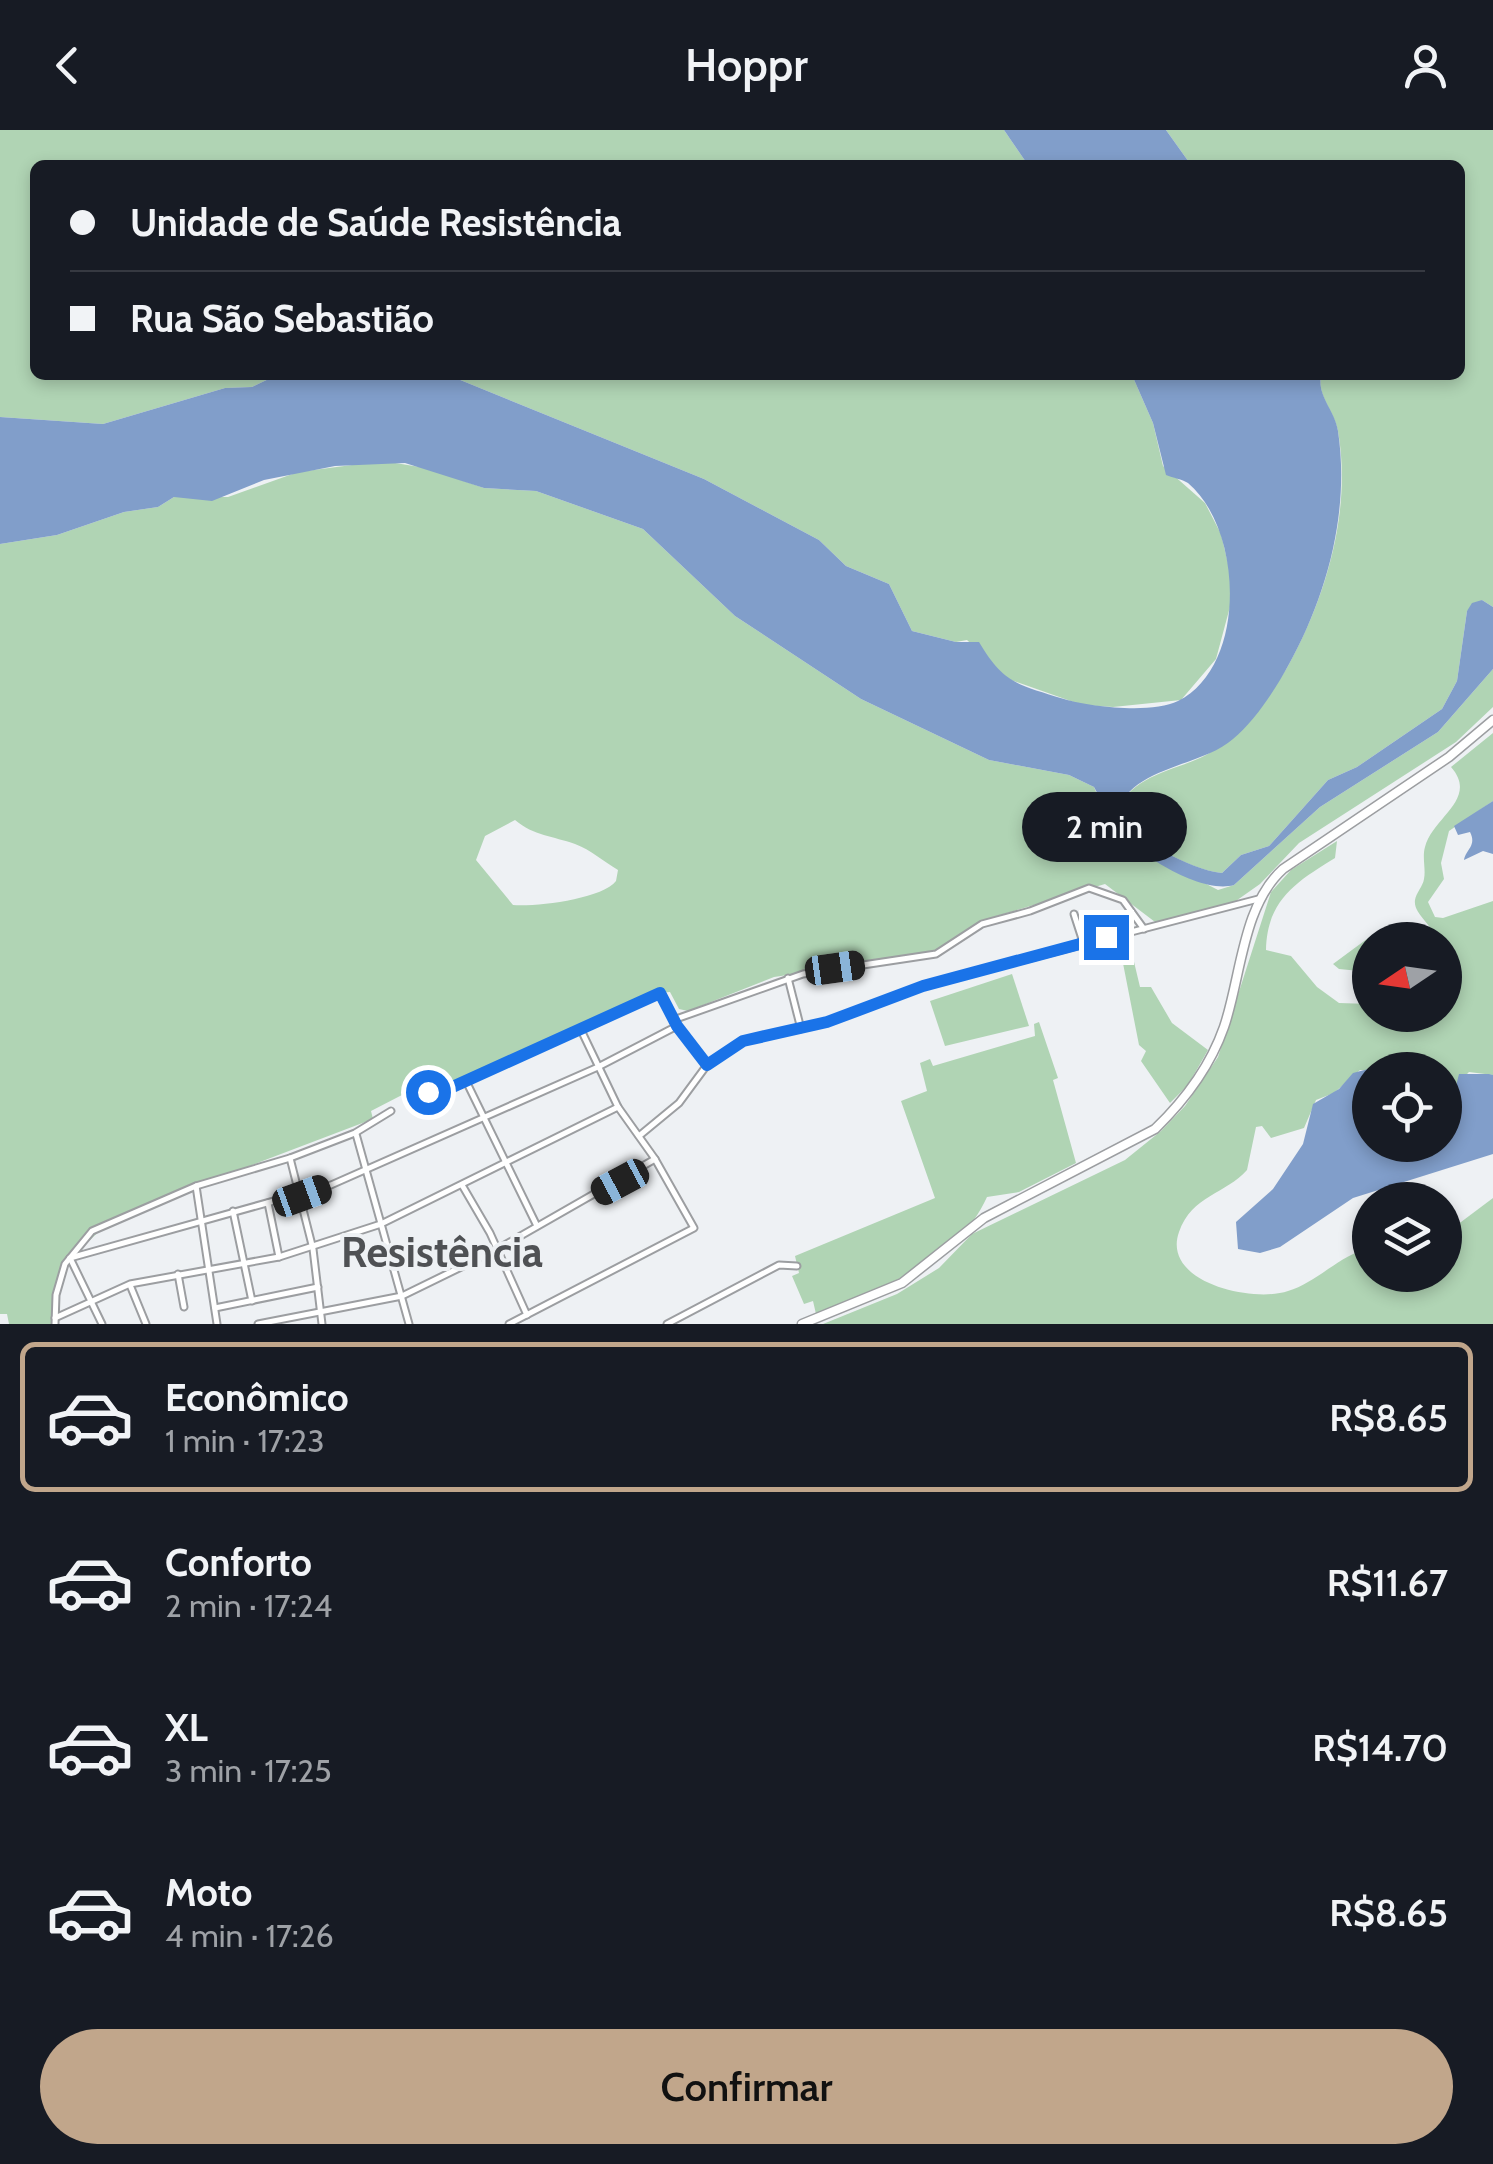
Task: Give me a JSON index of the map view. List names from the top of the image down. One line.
{"districts":["Resistência"],"north":"left","page":{"header":"Hoppr","banner":["Unidade de Saúde Resistência","Rua São Sebastião"],"bubble":"2 min","list":[{"name":"Econômico","note":"1 min · 17:23","value":"R$8.65"},{"name":"Conforto","note":"2 min · 17:24","value":"R$11.67"},{"name":"XL","note":"3 min · 17:25","value":"R$14.70"},{"name":"Moto","note":"4 min · 17:26","value":"R$8.65"}],"buttons":"Confirmar"}}
